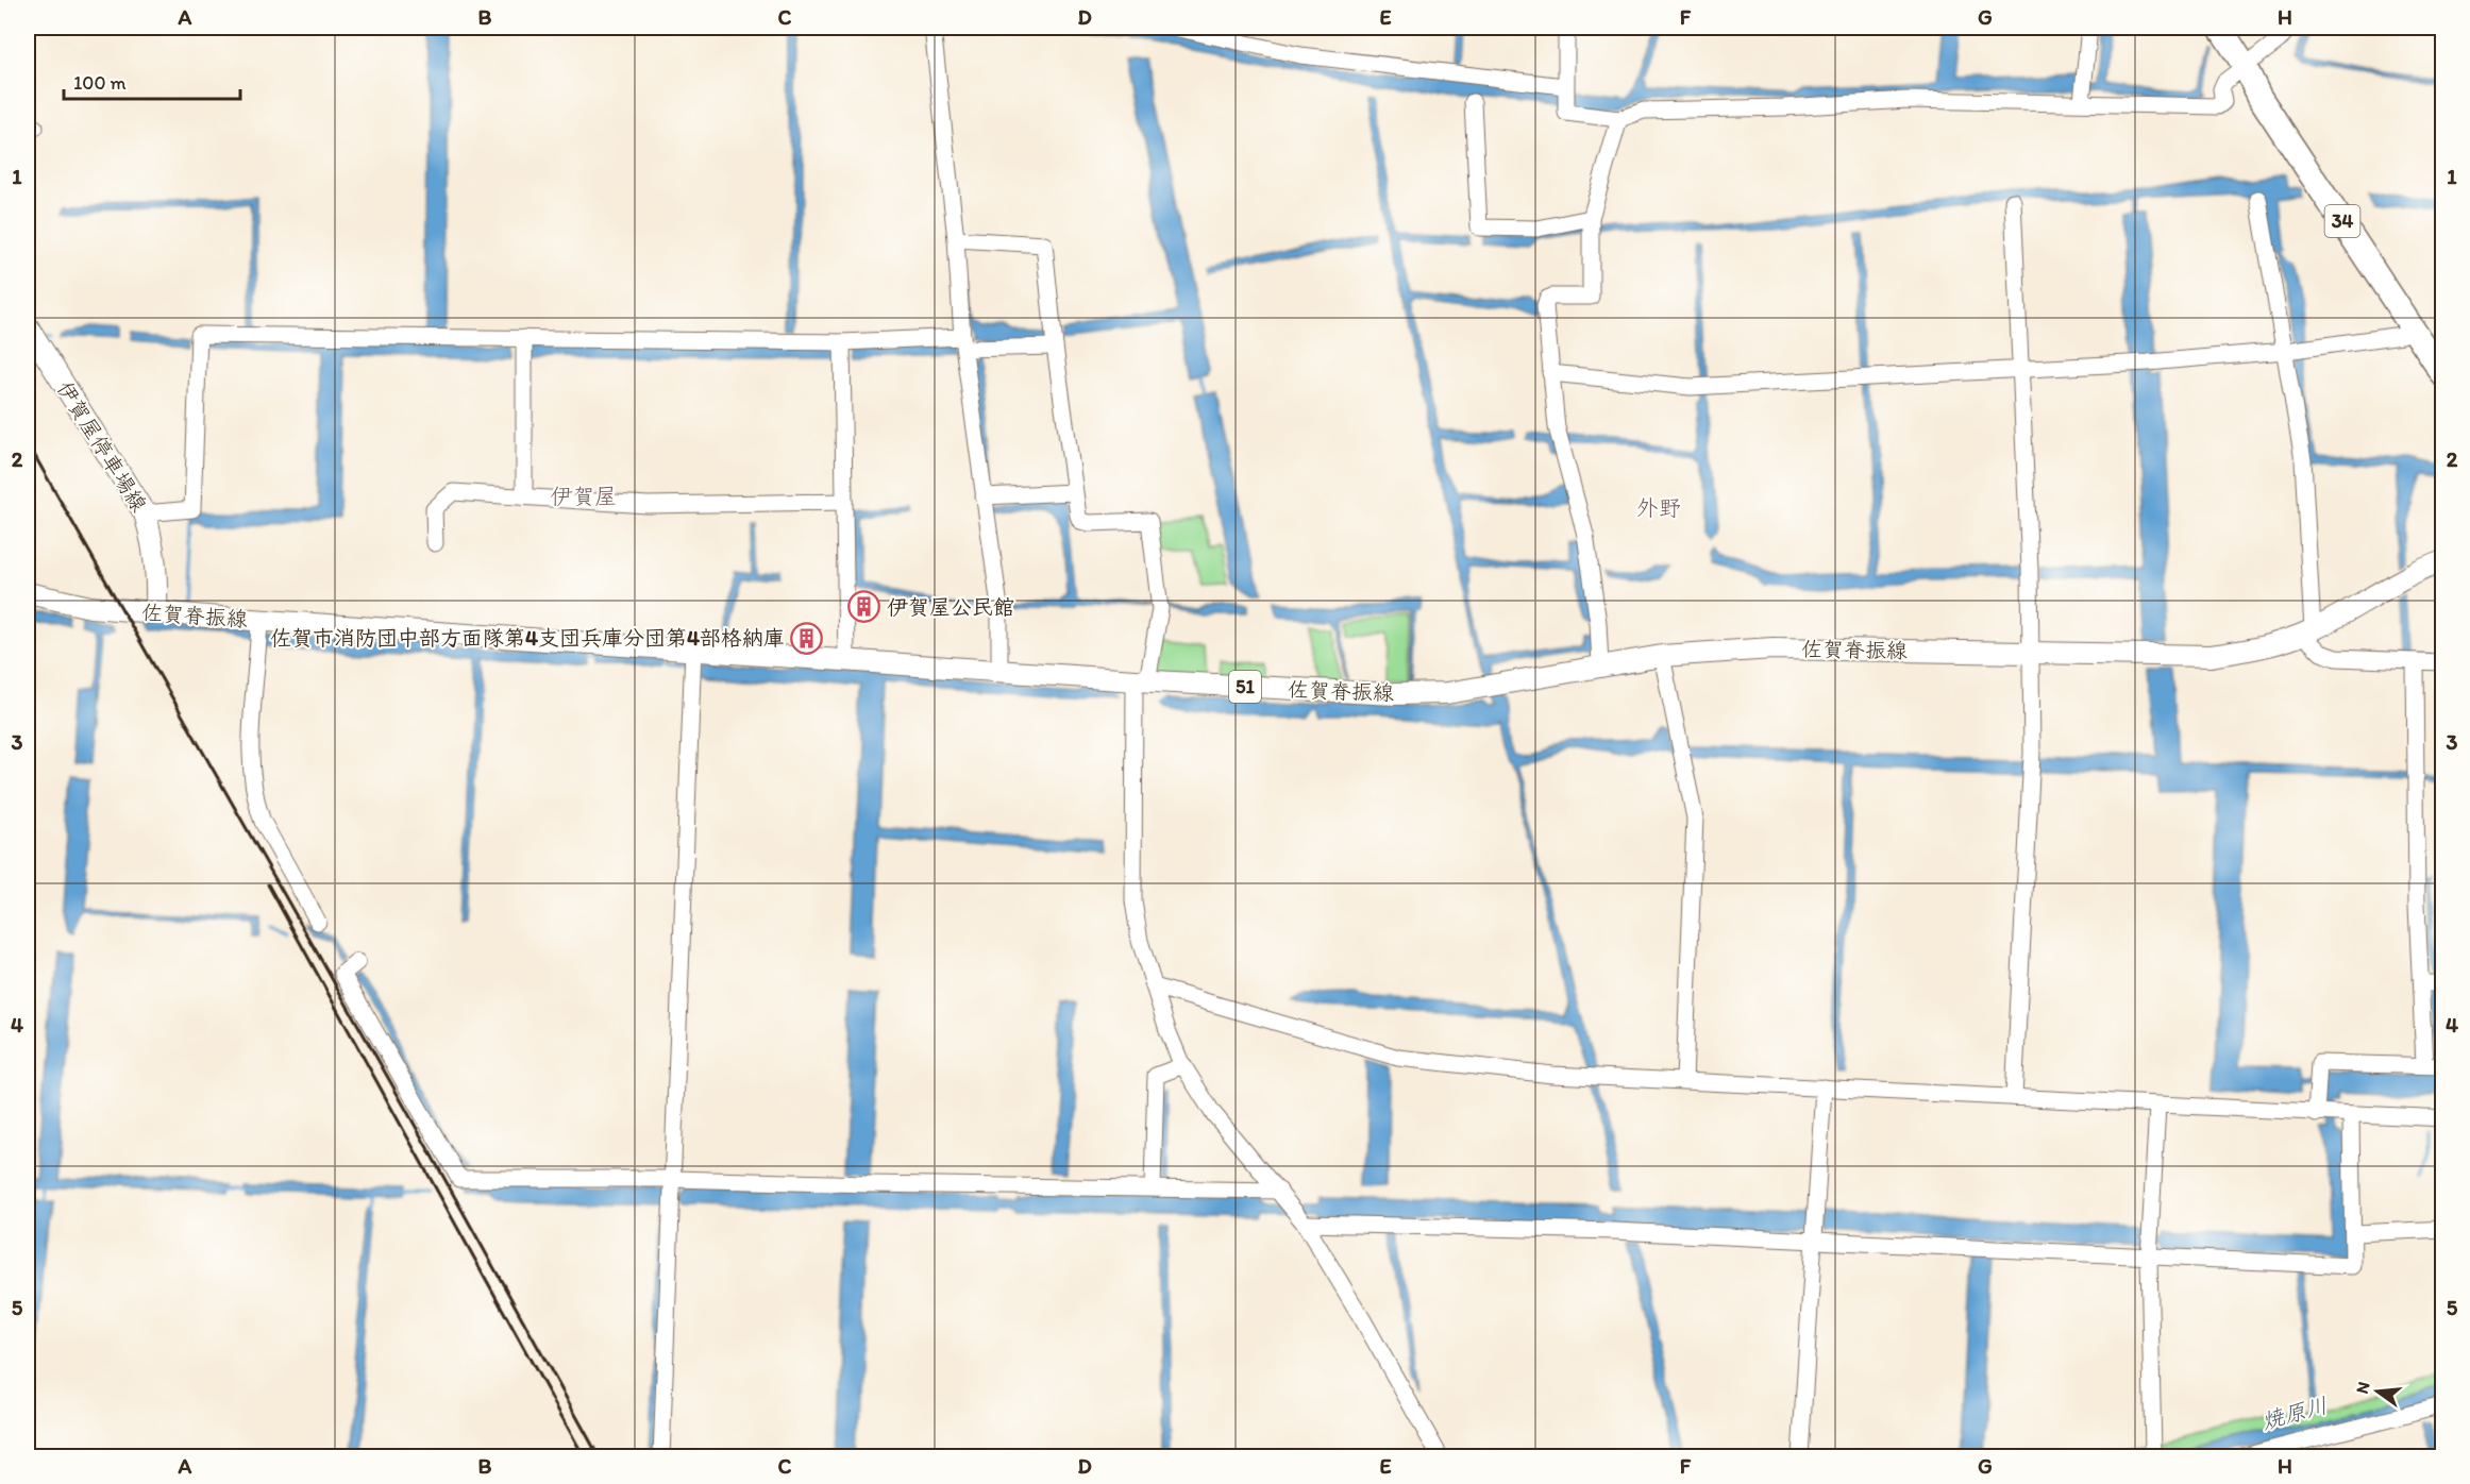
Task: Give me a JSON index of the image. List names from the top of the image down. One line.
{"streets":{"highway":["34"],"main road":["伊賀屋停車場線","佐賀脊振線","51"]},"crossings":[["伊賀屋停車場線","佐賀脊振線"]],"districts":["伊賀屋","外野"],"water":["焼原川"],"places":{"building":["伊賀屋公民館","佐賀市消防団中部方面隊第4支団兵庫分団第4部格納庫"]},"scale_bar":"100 m","north":"left","grid":{"columns":["A","B","C","D","E","F","G","H"],"rows":["1","2","3","4","5"]}}
